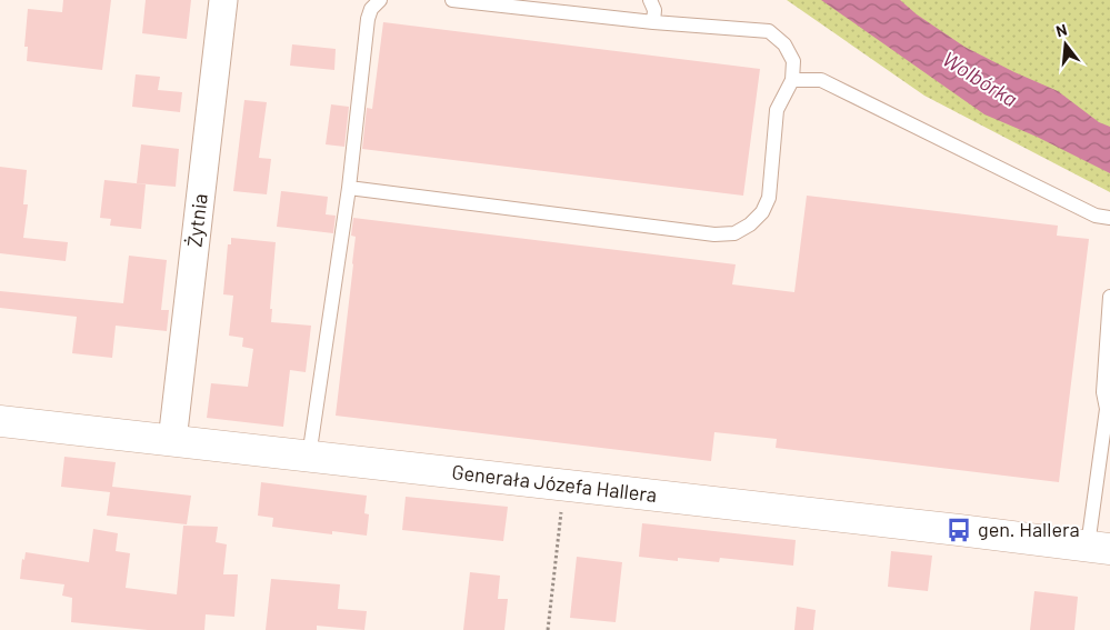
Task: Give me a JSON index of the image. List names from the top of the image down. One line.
{"streets":{"street":["Żytnia","Generała Józefa Hallera"]},"crossings":[["Żytnia","Generała Józefa Hallera"]],"water":["Wolbórka"],"places":{"bus stop":["gen. Hallera"]},"north":"top"}
